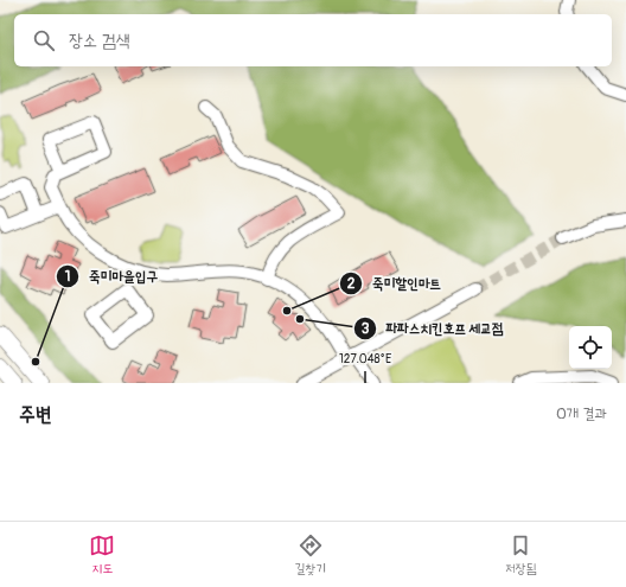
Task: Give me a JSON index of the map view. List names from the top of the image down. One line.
{"places":["죽미할인마트","파파스치킨호프 세교점","죽미마을입구"],"page":{"search":"장소 검색","heading":["주변","0개 결과"],"nav":["지도","길찾기","저장됨"]},"coordinates":["127.048°E"]}
